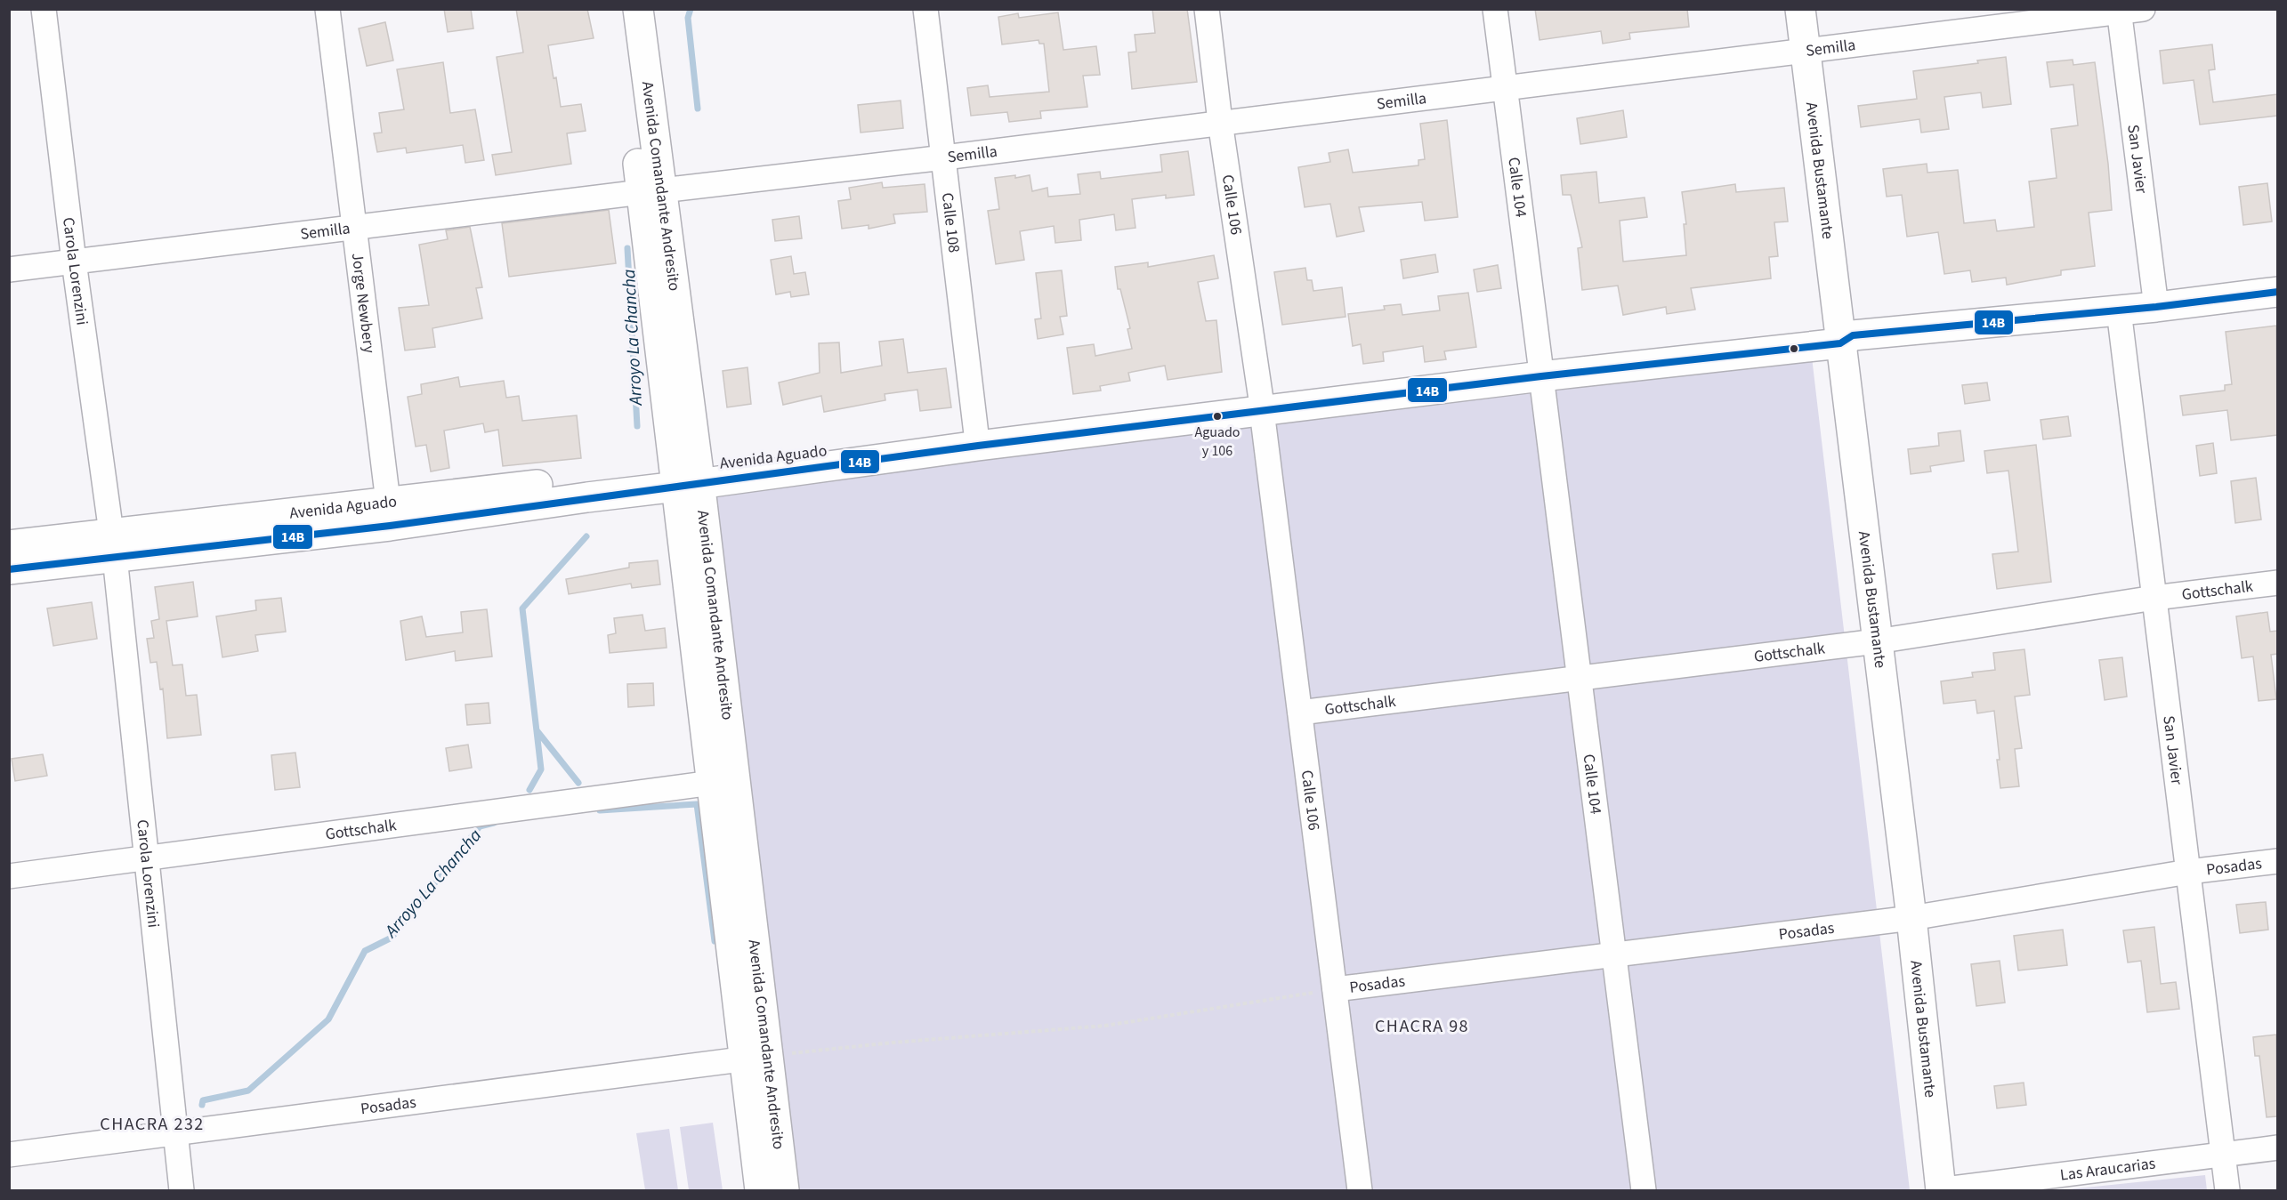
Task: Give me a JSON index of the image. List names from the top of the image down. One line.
{"streets":{"main road":["Avenida Bustamante","Avenida Comandante Andresito","Avenida Aguado"],"street":["Semilla","San Javier","Calle 104","Calle 106","Calle 108","Carola Lorenzini","Jorge Newbery","Gottschalk","Posadas","Las Araucarias"]},"crossings":[["Semilla","San Javier"],["Semilla","Avenida Bustamante"],["Semilla","Avenida Comandante Andresito"],["Semilla","Calle 104"],["Semilla","Calle 106"],["Semilla","Calle 108"],["Semilla","Carola Lorenzini"],["Semilla","Jorge Newbery"],["San Javier","Avenida Aguado"],["San Javier","Gottschalk"],["San Javier","Posadas"],["San Javier","Las Araucarias"],["Avenida Bustamante","Avenida Aguado"],["Avenida Bustamante","Gottschalk"],["Avenida Bustamante","Posadas"],["Avenida Bustamante","Las Araucarias"],["Avenida Comandante Andresito","Avenida Aguado"],["Avenida Comandante Andresito","Gottschalk"],["Avenida Comandante Andresito","Posadas"],["Calle 104","Avenida Aguado"],["Calle 104","Gottschalk"],["Calle 104","Posadas"],["Calle 106","Avenida Aguado"],["Calle 106","Gottschalk"],["Calle 106","Posadas"],["Calle 108","Avenida Aguado"],["Carola Lorenzini","Avenida Aguado"],["Carola Lorenzini","Gottschalk"],["Carola Lorenzini","Posadas"],["Jorge Newbery","Avenida Aguado"]],"districts":["CHACRA 98","CHACRA 232"],"water":["Arroyo La Chancha"],"places":["Aguado y 106"],"lines":["transit line 14B"]}
